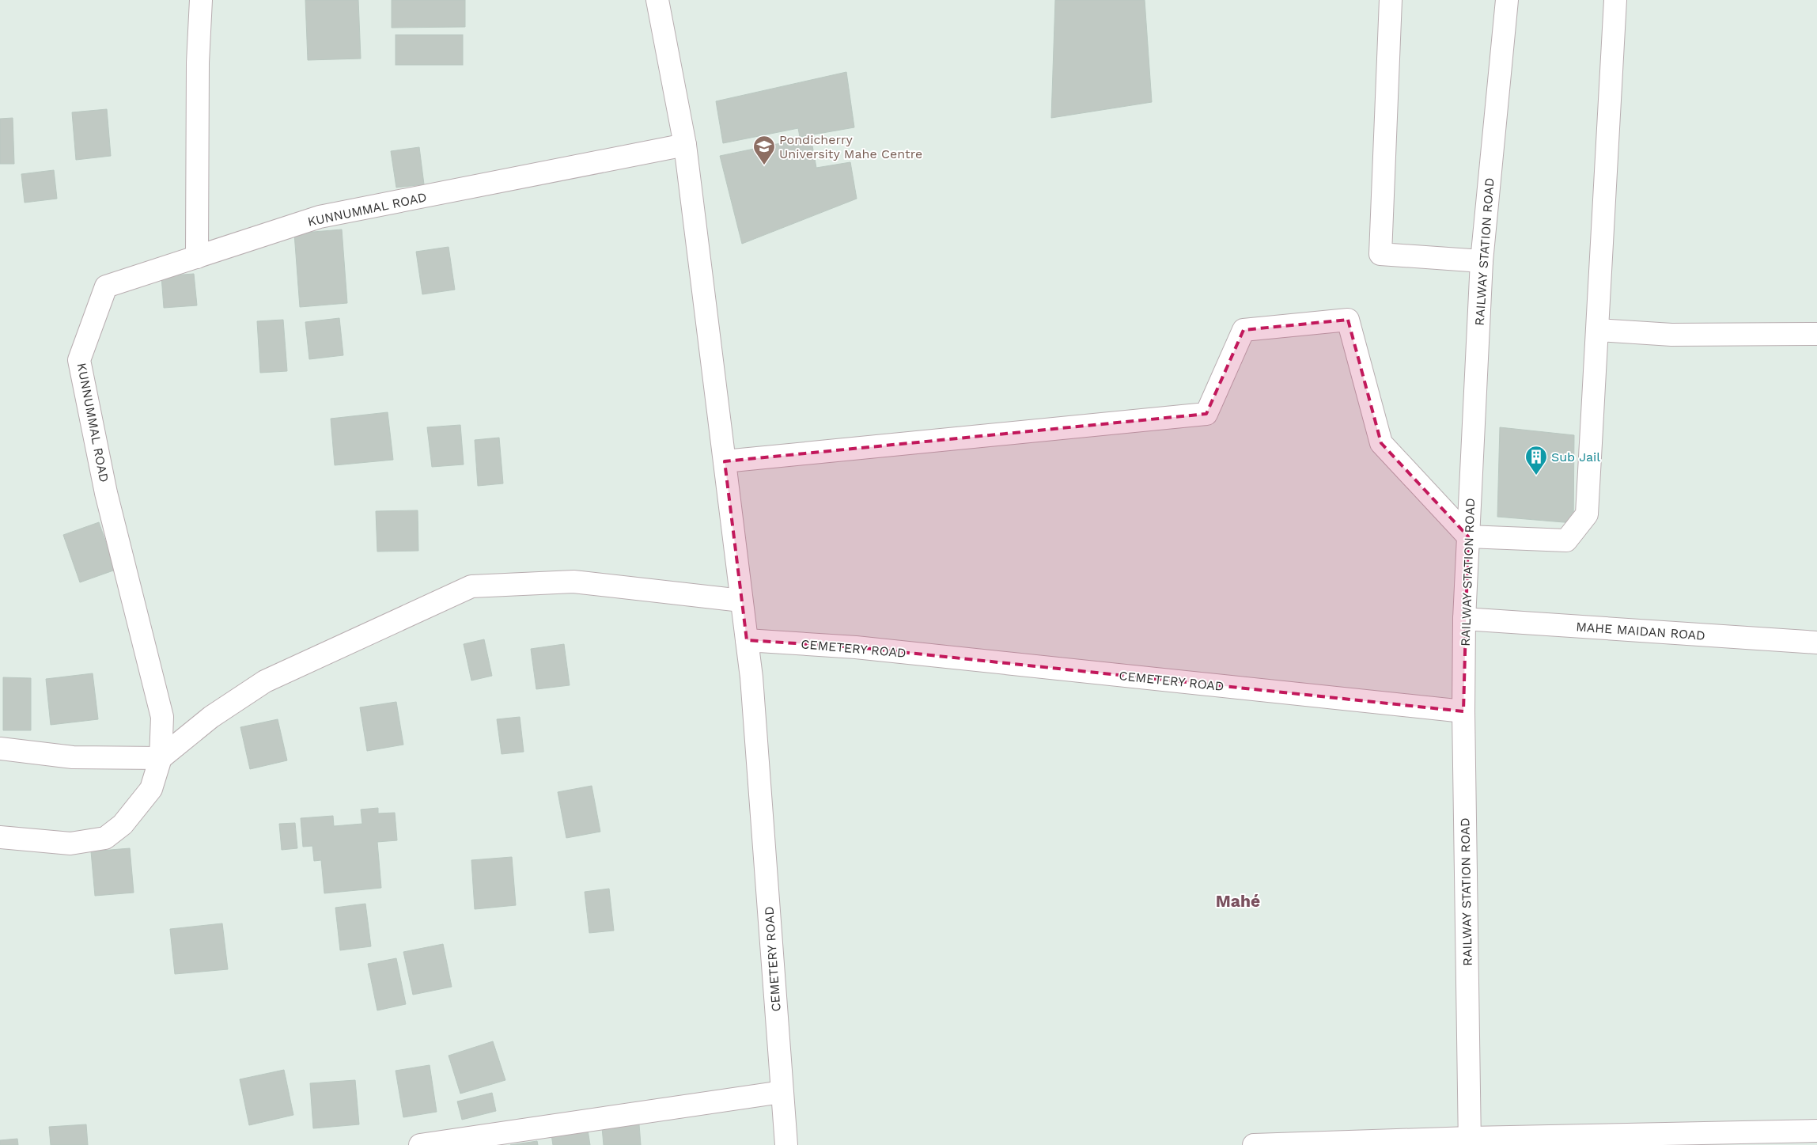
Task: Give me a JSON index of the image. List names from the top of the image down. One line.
{"streets":{"street":["KUNNUMMAL ROAD","RAILWAY STATION ROAD","MAHE MAIDAN ROAD","CEMETERY ROAD"]},"crossings":[["RAILWAY STATION ROAD","MAHE MAIDAN ROAD"],["RAILWAY STATION ROAD","CEMETERY ROAD"]],"districts":["Mahé"],"places":{"school or university":["Pondicherry University Mahe Centre"],"building":["Sub Jail"]}}
